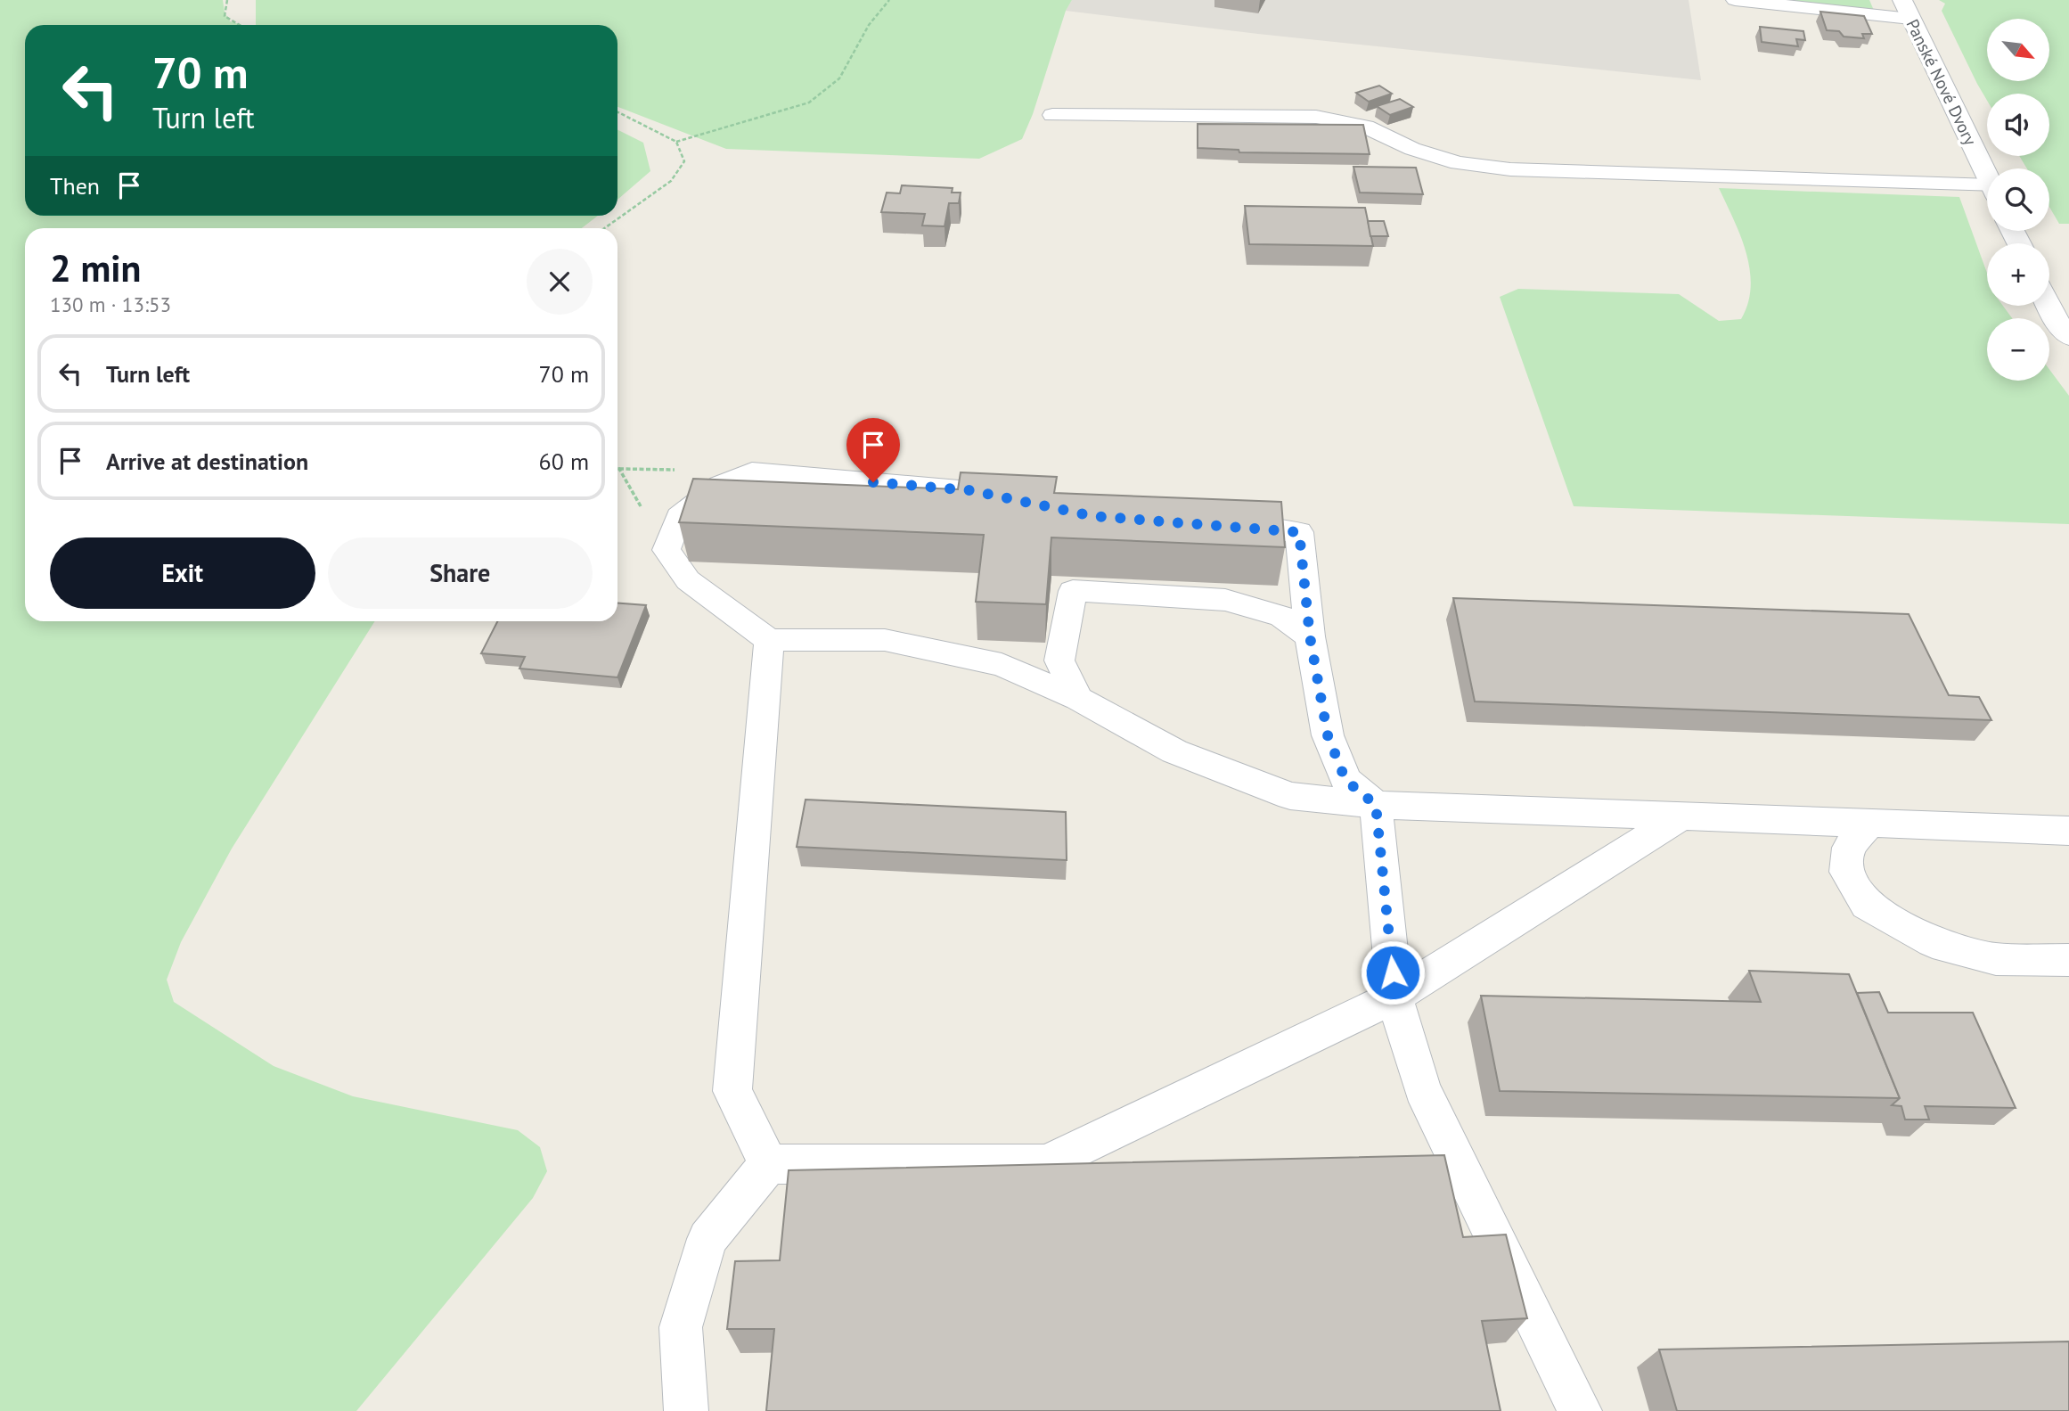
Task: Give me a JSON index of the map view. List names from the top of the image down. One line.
{"streets":{"street":["Panské Nové Dvory"]},"north":"bottom right","page":{"map_buttons":["+","−"],"turn":["70 m","Turn left"],"then":"Then","heading":["2 min","130 m · 13:53"],"list":[{"name":"Turn left","value":"70 m"},{"name":"Arrive at destination","value":"60 m"}],"buttons":["Exit","Share"]}}
